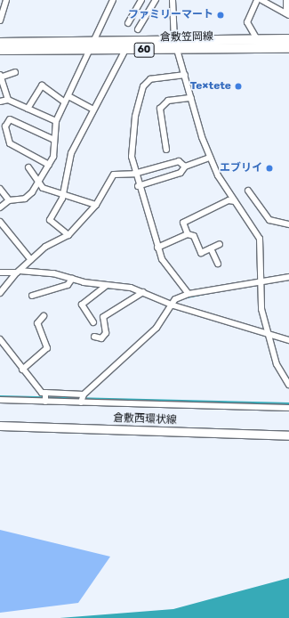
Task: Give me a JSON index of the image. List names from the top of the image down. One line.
{"streets":{"main road":["倉敷笠岡線","60","倉敷西環状線"]},"places":["ファミリーマート","Te×tete","エブリイ"]}
